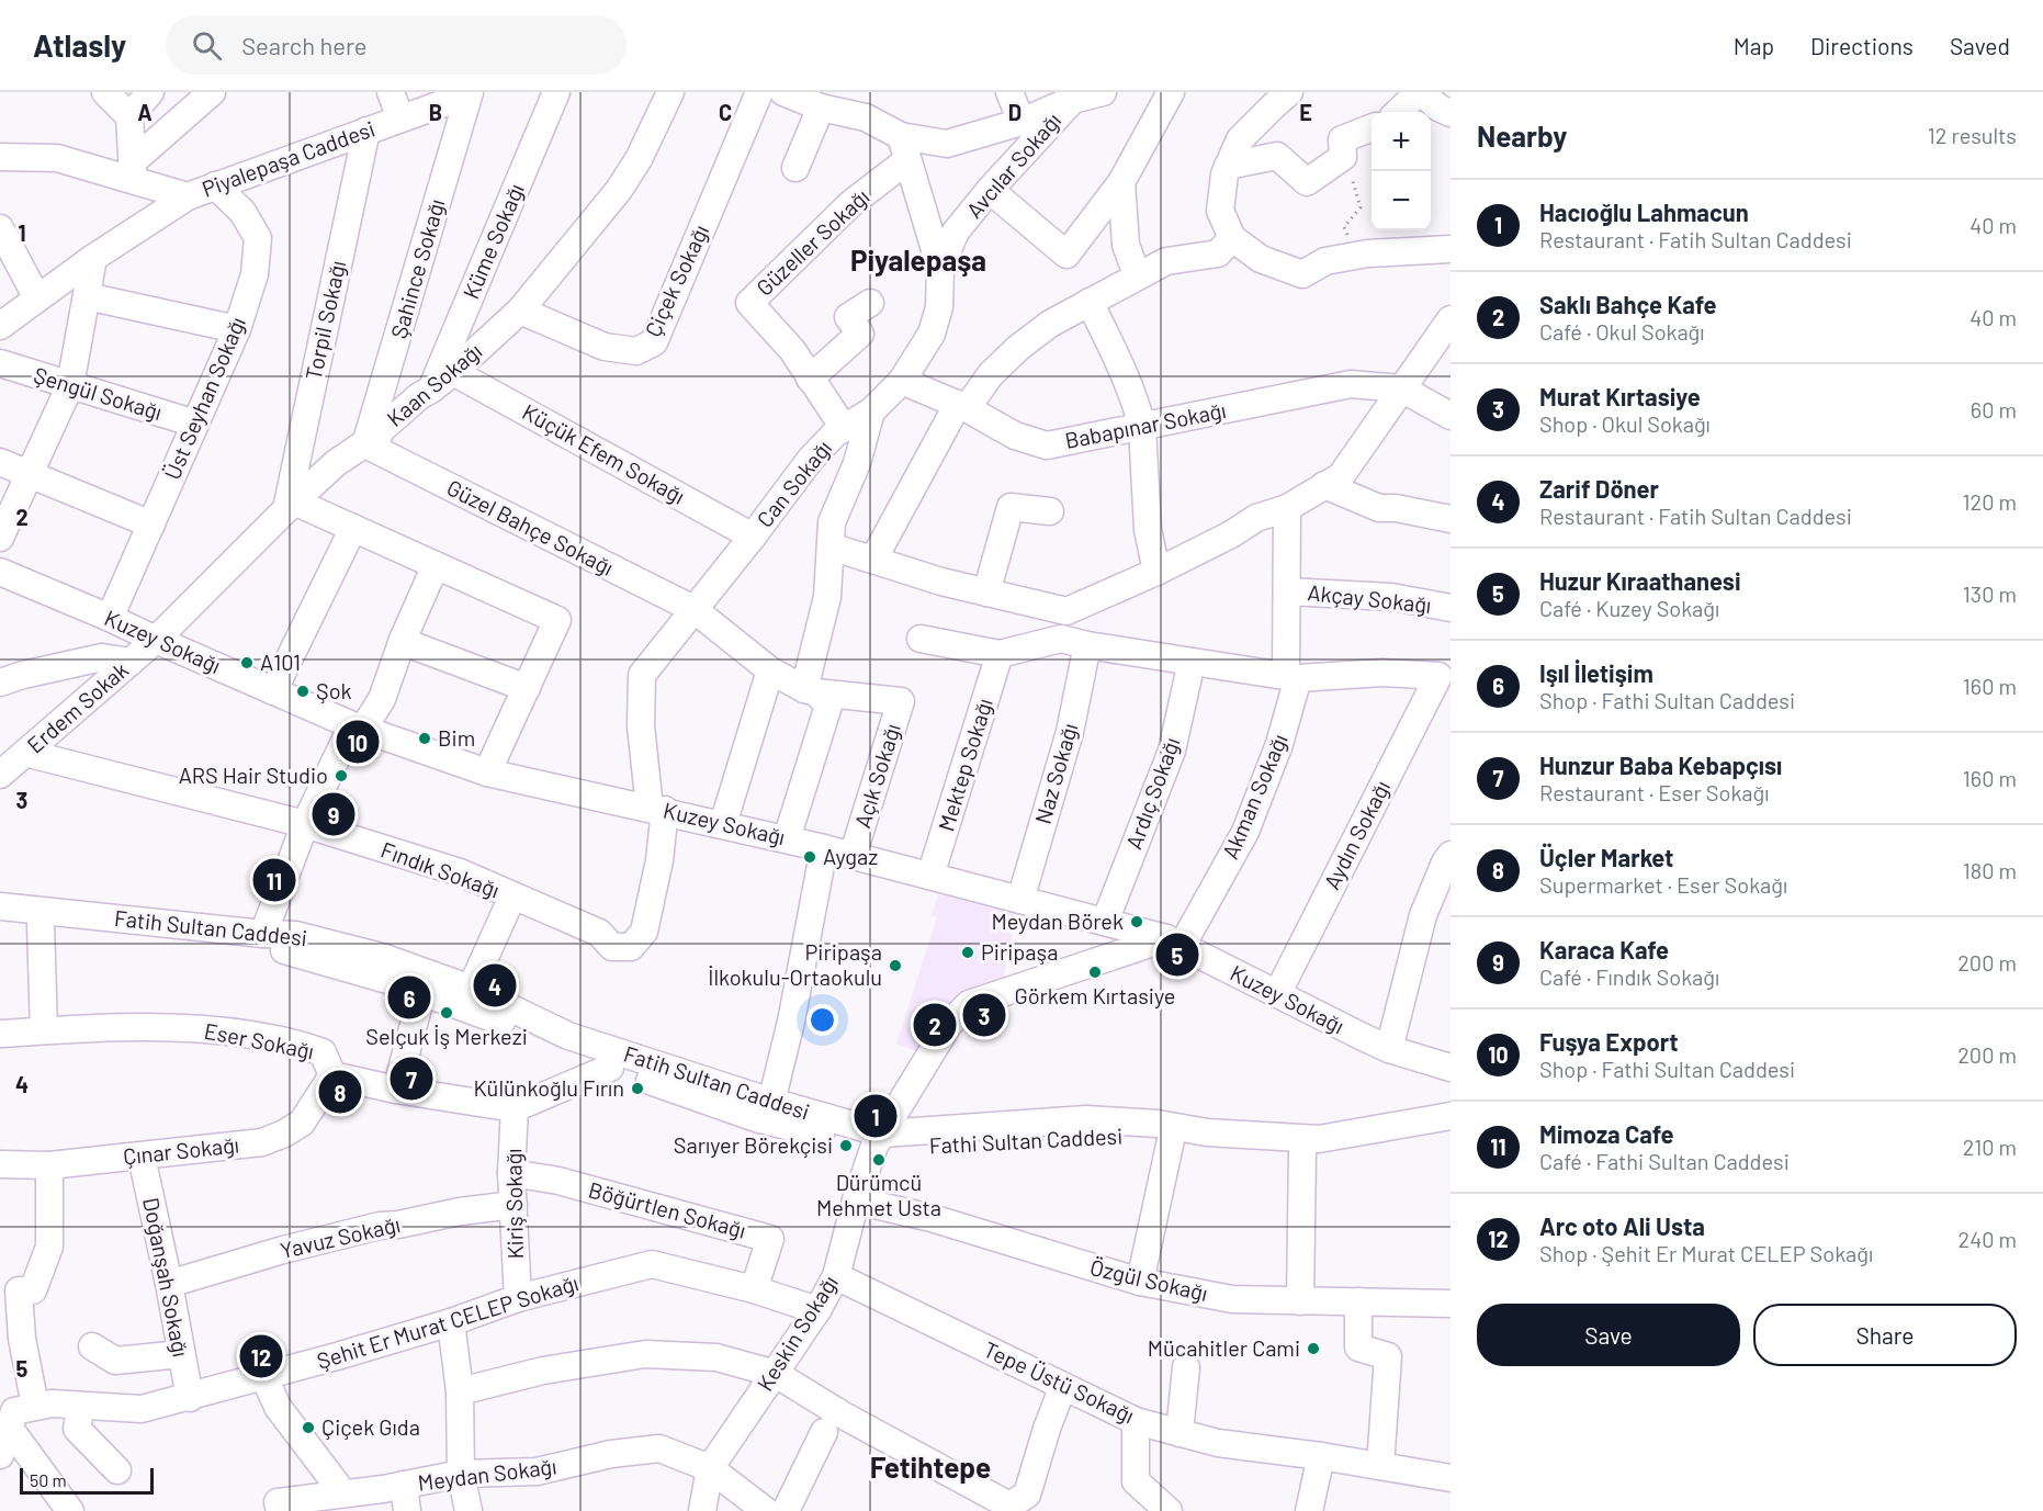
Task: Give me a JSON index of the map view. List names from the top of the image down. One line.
{"streets":{"street":["Piyalepaşa Caddesi","Avcılar Sokağı","Küme Sokağı","Güzeller Sokağı","Şahince Sokağı","Çiçek Sokağı","Torpil Sokağı","Kaan Sokağı","Şengül Sokağı","Üst Seyhan Sokağı","Babapınar Sokağı","Küçük Efem Sokağı","Can Sokağı","Güzel Bahçe Sokağı","Akçay Sokağı","Kuzey Sokağı","Erdem Sokak","Mektep Sokağı","Naz Sokağı","Açık Sokağı","Ardıç Sokağı","Akman Sokağı","Aydın Sokağı","Fındık Sokağı","Fatih Sultan Caddesi","Eser Sokağı","Fathi Sultan Caddesi","Çınar Sokağı","Kiriş Sokağı","Böğürtlen Sokağı","Yavuz Sokağı","Doğanşah Sokağı","Özgül Sokağı","Şehit Er Murat CELEP Sokağı","Keskin Sokağı","Tepe Üstü Sokağı","Meydan Sokağı"]},"crossings":[["Piyalepaşa Caddesi","Torpil Sokağı"],["Piyalepaşa Caddesi","Üst Seyhan Sokağı"],["Avcılar Sokağı","Can Sokağı"],["Küme Sokağı","Kaan Sokağı"],["Güzeller Sokağı","Can Sokağı"],["Şahince Sokağı","Kaan Sokağı"],["Şahince Sokağı","Güzel Bahçe Sokağı"],["Çiçek Sokağı","Kaan Sokağı"],["Torpil Sokağı","Kaan Sokağı"],["Kaan Sokağı","Küçük Efem Sokağı"],["Kaan Sokağı","Güzel Bahçe Sokağı"],["Kaan Sokağı","Kuzey Sokağı"],["Kaan Sokağı","Erdem Sokak"],["Şengül Sokağı","Üst Seyhan Sokağı"],["Üst Seyhan Sokağı","Kuzey Sokağı"],["Babapınar Sokağı","Can Sokağı"],["Küçük Efem Sokağı","Can Sokağı"],["Can Sokağı","Güzel Bahçe Sokağı"],["Can Sokağı","Kuzey Sokağı"],["Can Sokağı","Fındık Sokağı"],["Güzel Bahçe Sokağı","Açık Sokağı"],["Akçay Sokağı","Akman Sokağı"],["Kuzey Sokağı","Erdem Sokak"],["Kuzey Sokağı","Mektep Sokağı"],["Kuzey Sokağı","Naz Sokağı"],["Kuzey Sokağı","Açık Sokağı"],["Kuzey Sokağı","Ardıç Sokağı"],["Kuzey Sokağı","Akman Sokağı"],["Kuzey Sokağı","Aydın Sokağı"],["Kuzey Sokağı","Fındık Sokağı"],["Kuzey Sokağı","Keskin Sokağı"],["Erdem Sokak","Fındık Sokağı"],["Akman Sokağı","Aydın Sokağı"],["Akman Sokağı","Keskin Sokağı"],["Fatih Sultan Caddesi","Fathi Sultan Caddesi"],["Fatih Sultan Caddesi","Keskin Sokağı"],["Eser Sokağı","Çınar Sokağı"],["Eser Sokağı","Kiriş Sokağı"],["Fathi Sultan Caddesi","Keskin Sokağı"],["Çınar Sokağı","Doğanşah Sokağı"],["Kiriş Sokağı","Böğürtlen Sokağı"],["Kiriş Sokağı","Yavuz Sokağı"],["Kiriş Sokağı","Şehit Er Murat CELEP Sokağı"],["Böğürtlen Sokağı","Şehit Er Murat CELEP Sokağı"],["Yavuz Sokağı","Doğanşah Sokağı"],["Doğanşah Sokağı","Şehit Er Murat CELEP Sokağı"],["Özgül Sokağı","Keskin Sokağı"],["Şehit Er Murat CELEP Sokağı","Keskin Sokağı"],["Keskin Sokağı","Tepe Üstü Sokağı"],["Keskin Sokağı","Meydan Sokağı"]],"districts":["Piyalepaşa","Fetihtepe"],"places":["A101","Şok","Bim","ARS Hair Studio","Aygaz","Meydan Börek","Piripaşa","Piripaşa İlkokulu-Ortaokulu","Görkem Kırtasiye","Selçuk İş Merkezi","Külünkoğlu Fırın","Sarıyer Börekçisi","Dürümcü Mehmet Usta","Mücahitler Cami","Çiçek Gıda"],"scale_bar":"50 m","page":{"header":"Atlasly","search":"Search here","nav":["Map","Directions","Saved"],"heading":["Nearby","12 results"],"map_buttons":["+","−"],"list":[{"mark":"1","name":"Hacıoğlu Lahmacun","note":"Restaurant · Fatih Sultan Caddesi","value":"40 m"},{"mark":"2","name":"Saklı Bahçe Kafe","note":"Café · Okul Sokağı","value":"40 m"},{"mark":"3","name":"Murat Kırtasiye","note":"Shop · Okul Sokağı","value":"60 m"},{"mark":"4","name":"Zarif Döner","note":"Restaurant · Fatih Sultan Caddesi","value":"120 m"},{"mark":"5","name":"Huzur Kıraathanesi","note":"Café · Kuzey Sokağı","value":"130 m"},{"mark":"6","name":"Işıl İletişim","note":"Shop · Fathi Sultan Caddesi","value":"160 m"},{"mark":"7","name":"Hunzur Baba Kebapçısı","note":"Restaurant · Eser Sokağı","value":"160 m"},{"mark":"8","name":"Üçler Market","note":"Supermarket · Eser Sokağı","value":"180 m"},{"mark":"9","name":"Karaca Kafe","note":"Café · Fındık Sokağı","value":"200 m"},{"mark":"10","name":"Fuşya Export","note":"Shop · Fathi Sultan Caddesi","value":"200 m"},{"mark":"11","name":"Mimoza Cafe","note":"Café · Fathi Sultan Caddesi","value":"210 m"},{"mark":"12","name":"Arc oto Ali Usta","note":"Shop · Şehit Er Murat CELEP Sokağı","value":"240 m"}],"pins":["10","9","11","5","4","6","3","2","7","8","1","12"],"buttons":["Save","Share"],"scale":"50 m"},"grid":{"columns":["A","B","C","D","E"],"rows":["1","2","3","4","5"]}}
